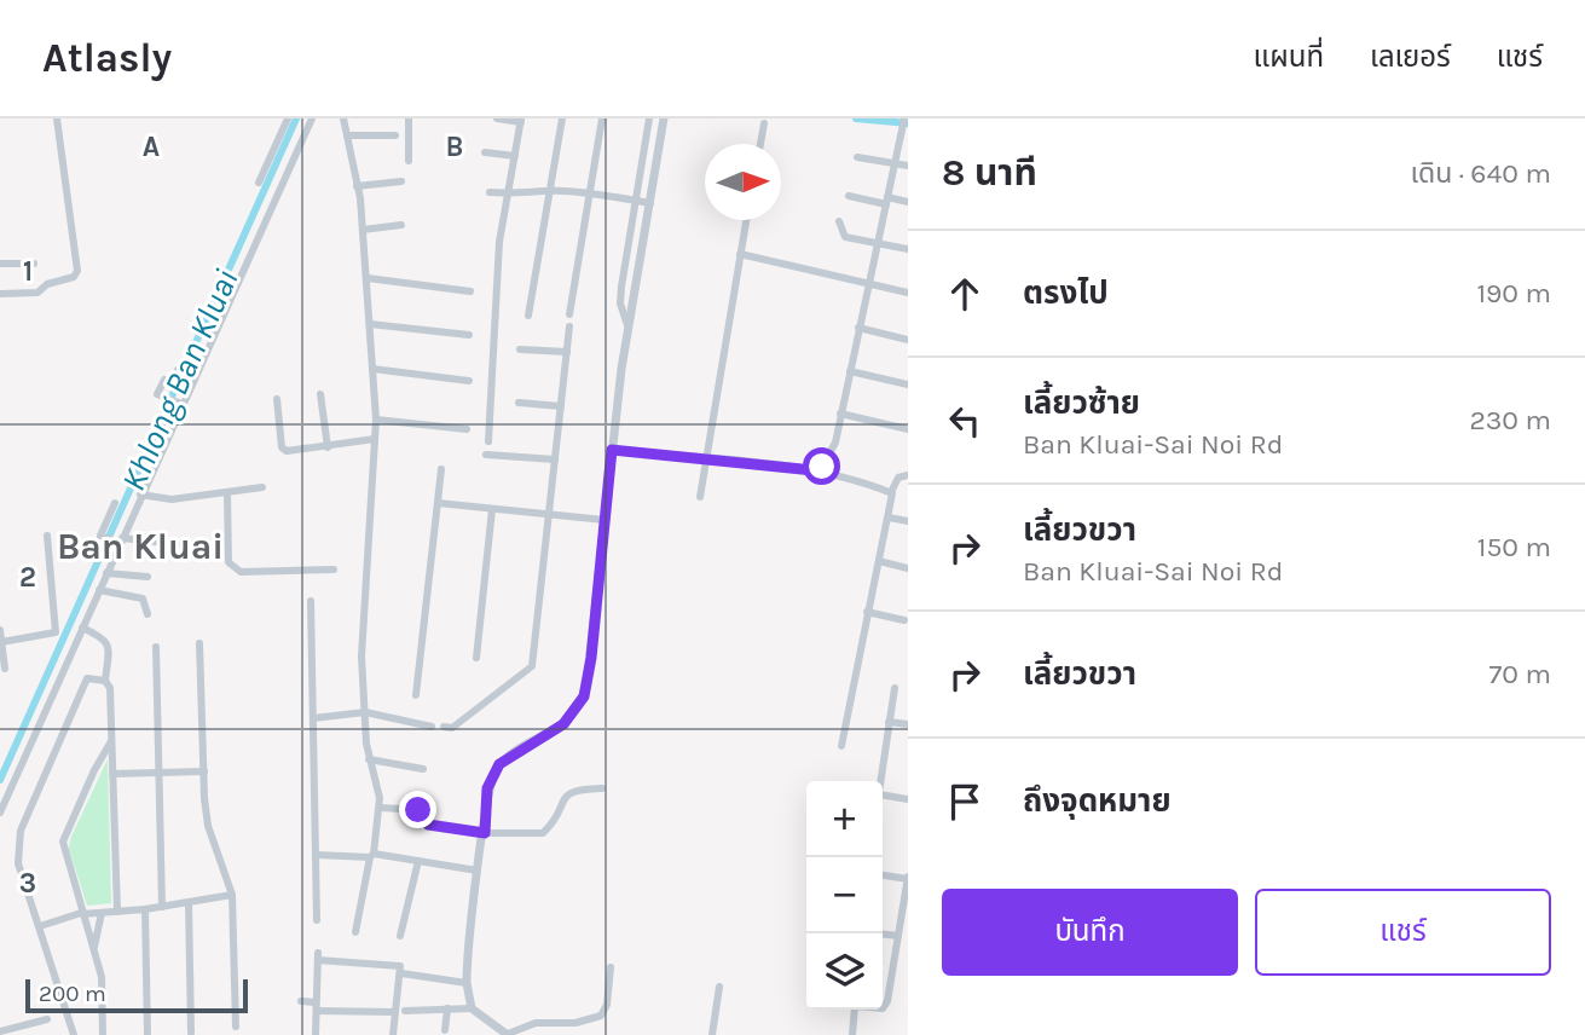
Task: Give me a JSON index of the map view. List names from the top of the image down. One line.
{"districts":["Ban Kluai"],"water":["Khlong Ban Kluai"],"scale_bar":"200 m","north":"right","page":{"header":"Atlasly","nav":["แผนที่","เลเยอร์","แชร์"],"heading":["8 นาที","เดิน · 640 m"],"list":[["ตรงไป","190 m"],["เลี้ยวซ้าย","Ban Kluai-Sai Noi Rd","230 m"],["เลี้ยวขวา","Ban Kluai-Sai Noi Rd","150 m"],["เลี้ยวขวา","70 m"],"ถึงจุดหมาย"],"map_buttons":["+","−"],"buttons":["บันทึก","แชร์"],"scale":"200 m"},"grid":{"columns":["A","B"],"rows":["1","2","3"]}}
